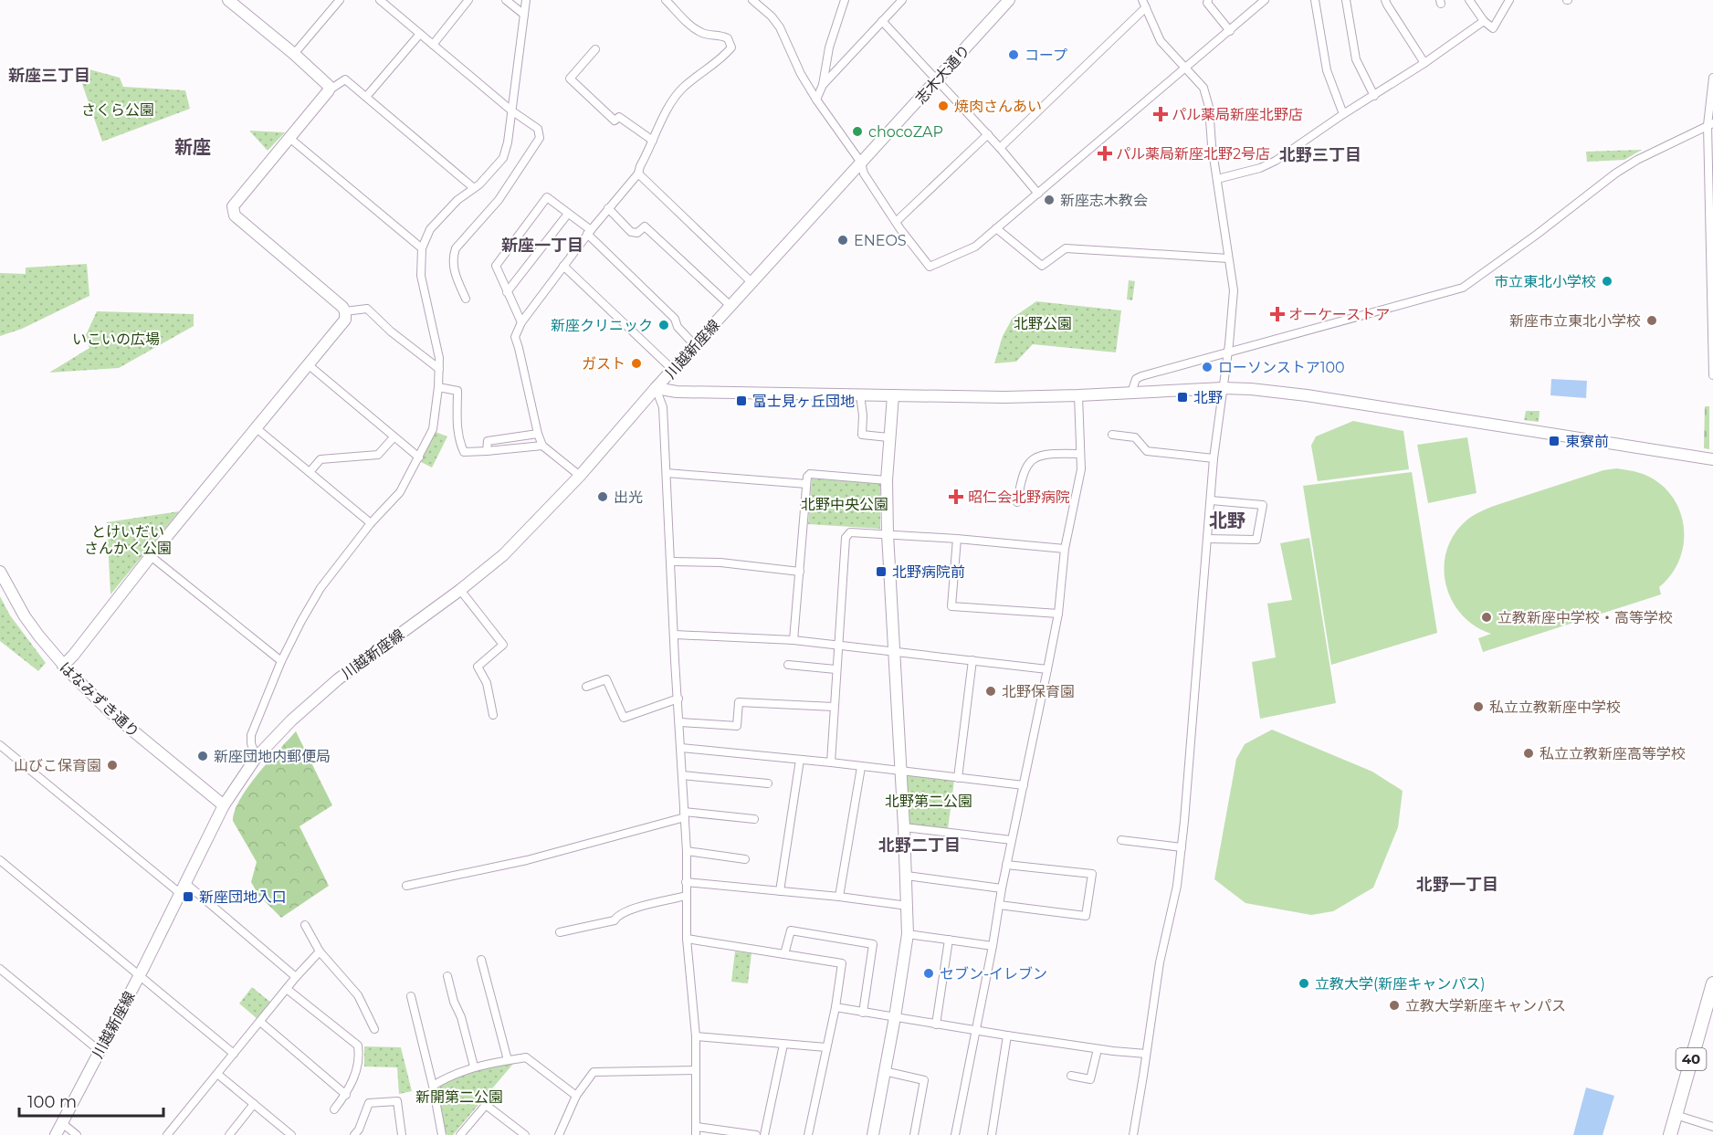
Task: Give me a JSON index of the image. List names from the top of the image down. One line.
{"streets":{"main road":["40"],"street":["志木大通り","川越新座線","はなみずき通り"]},"crossings":[["志木大通り","川越新座線"],["川越新座線","はなみずき通り"]],"districts":["新座三丁目","新座","北野三丁目","新座一丁目","北野","北野二丁目","北野一丁目"],"parks":["さくら公園","北野公園","いこいの広場","北野中央公園","とけいだい さんかく公園","北野第二公園","新開第二公園"],"places":{"other":["コープ","焼肉さんあい","chocoZAP","新座志木教会","ENEOS","市立東北小学校","新座市立東北小学校","新座クリニック","ガスト","ローソンストア100","出光","立教新座中学校・高等学校","北野保育園","私立立教新座中学校","私立立教新座高等学校","新座団地内郵便局","山びこ保育園","セブン-イレブン","立教大学(新座キャンパス)","立教大学新座キャンパス"],"health":["パル薬局新座北野店","パル薬局新座北野2号店","オーケーストア","昭仁会北野病院"],"transit":["北野","富士見ヶ丘団地","東寮前","北野病院前","新座団地入口"]},"scale_bar":"100 m"}
